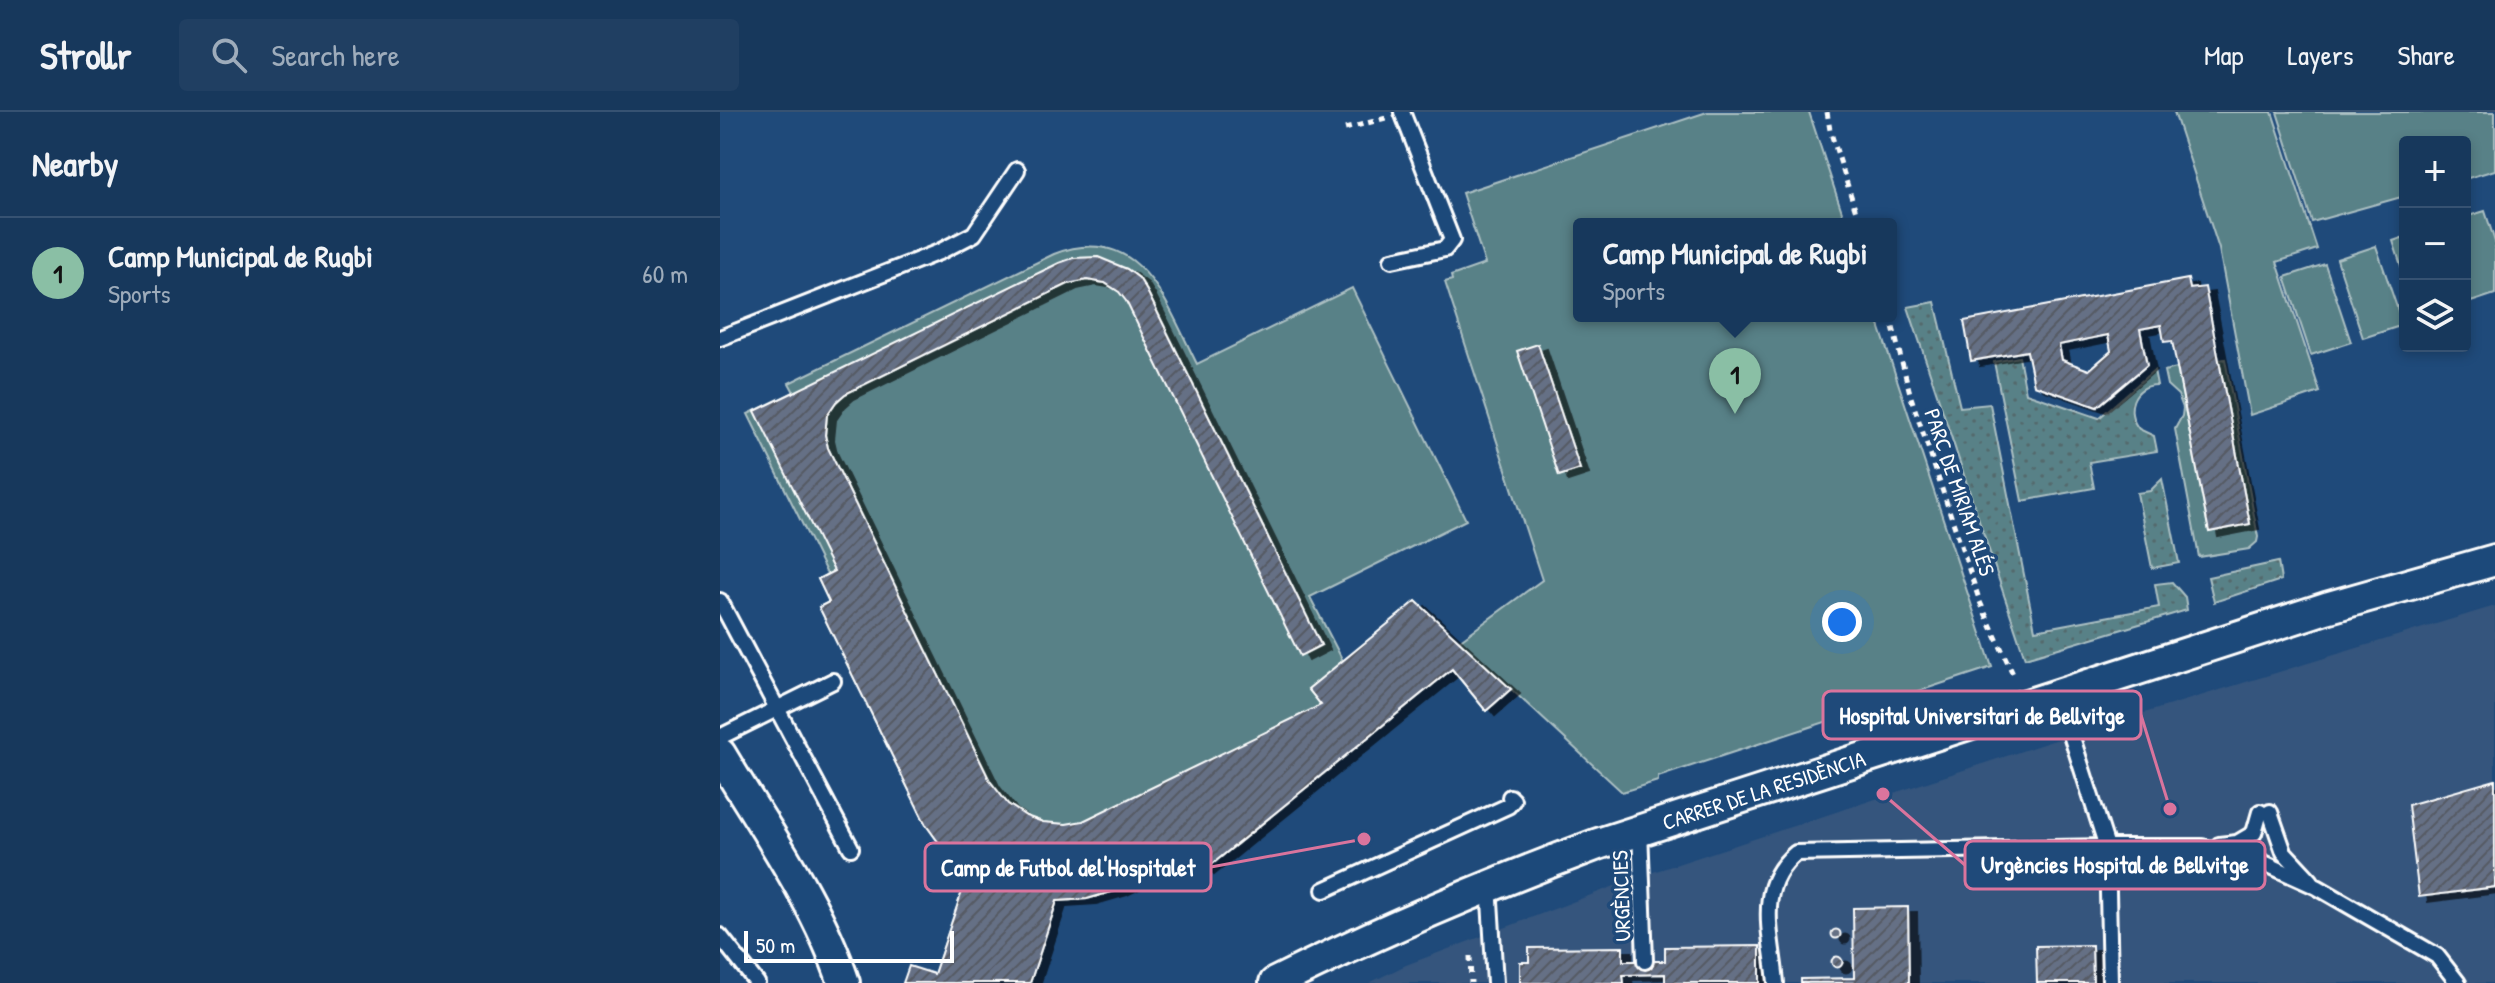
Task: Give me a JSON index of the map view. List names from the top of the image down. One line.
{"streets":{"street":["CARRER DE LA RESIDÈNCIA"],"lane":["URGÈNCIES"],"path":["PARC DE MIRIAM ALÉS"]},"crossings":[["CARRER DE LA RESIDÈNCIA","URGÈNCIES"]],"places":["Urgències Hospital de Bellvitge","Hospital Universitari de Bellvitge","Camp de Futbol del'Hospitalet"],"scale_bar":"50 m","page":{"header":"Strollr","search":"Search here","nav":["Map","Layers","Share"],"heading":"Nearby","map_buttons":["+","−"],"list":[{"mark":"1","name":"Camp Municipal de Rugbi","note":"Sports","value":"60 m"}],"popup":["Camp Municipal de Rugbi","Sports"],"pins":"1","scale":"50 m"}}
